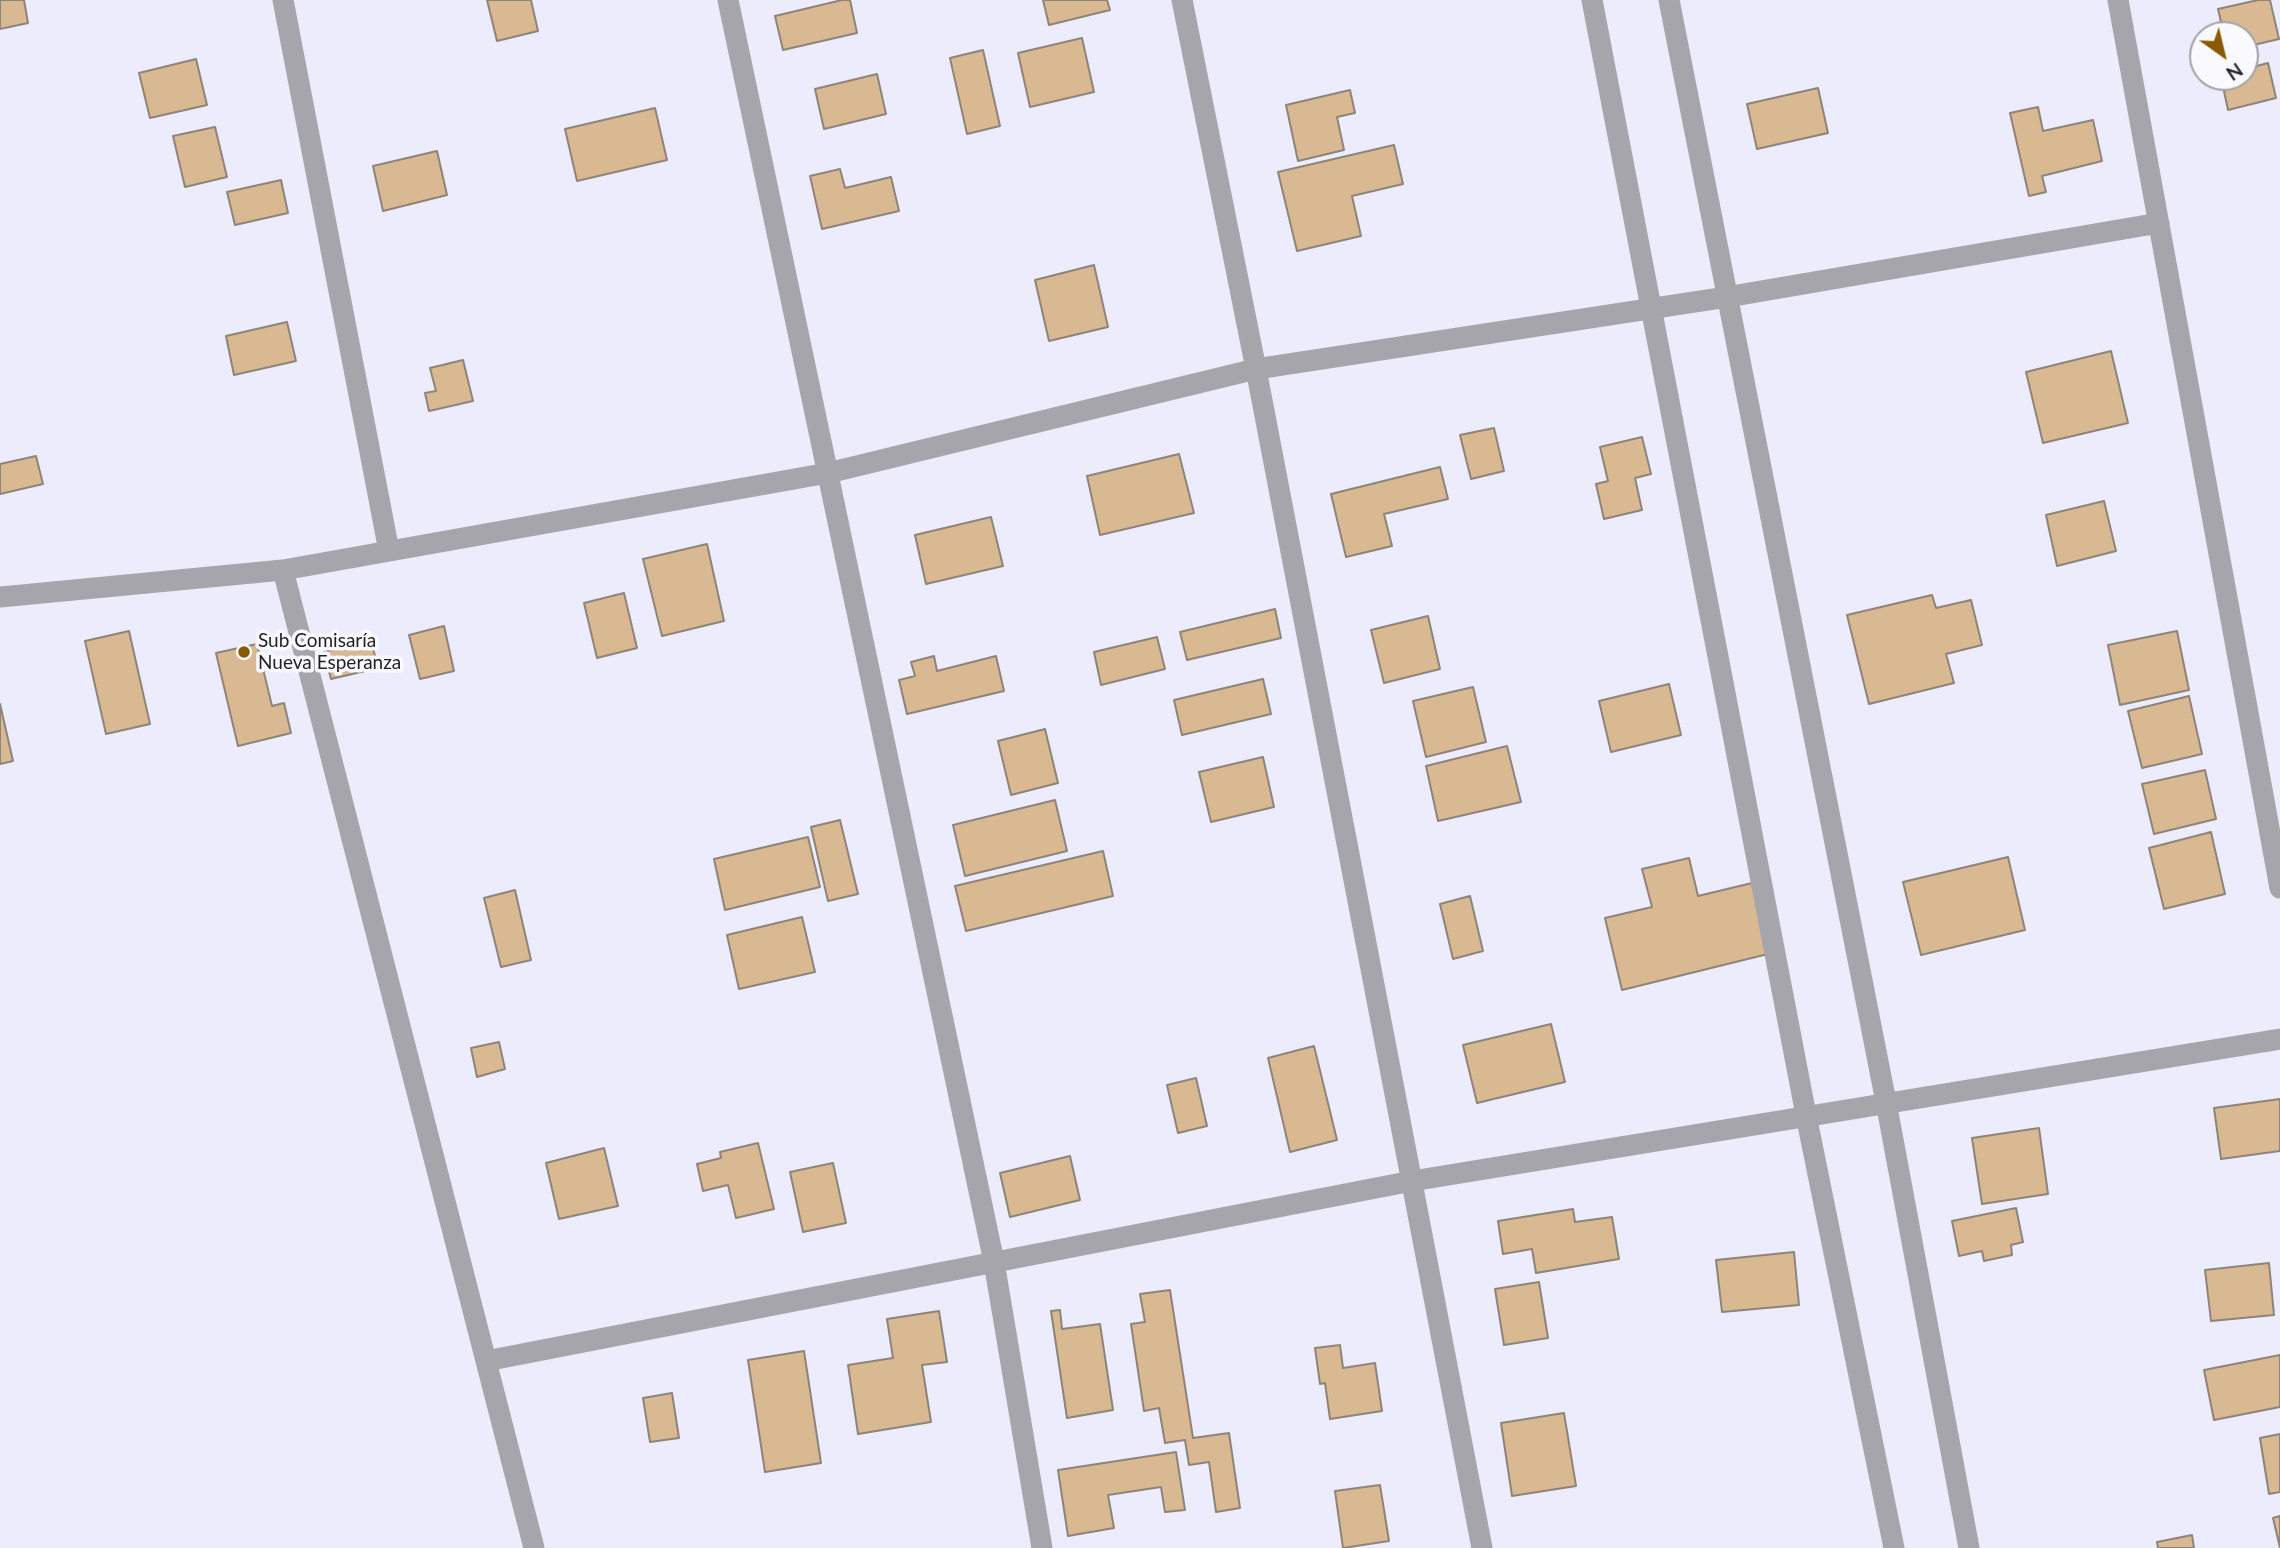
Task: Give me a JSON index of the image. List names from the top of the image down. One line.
{"places":["Sub Comisaría Nueva Esperanza"],"north":"bottom right"}
